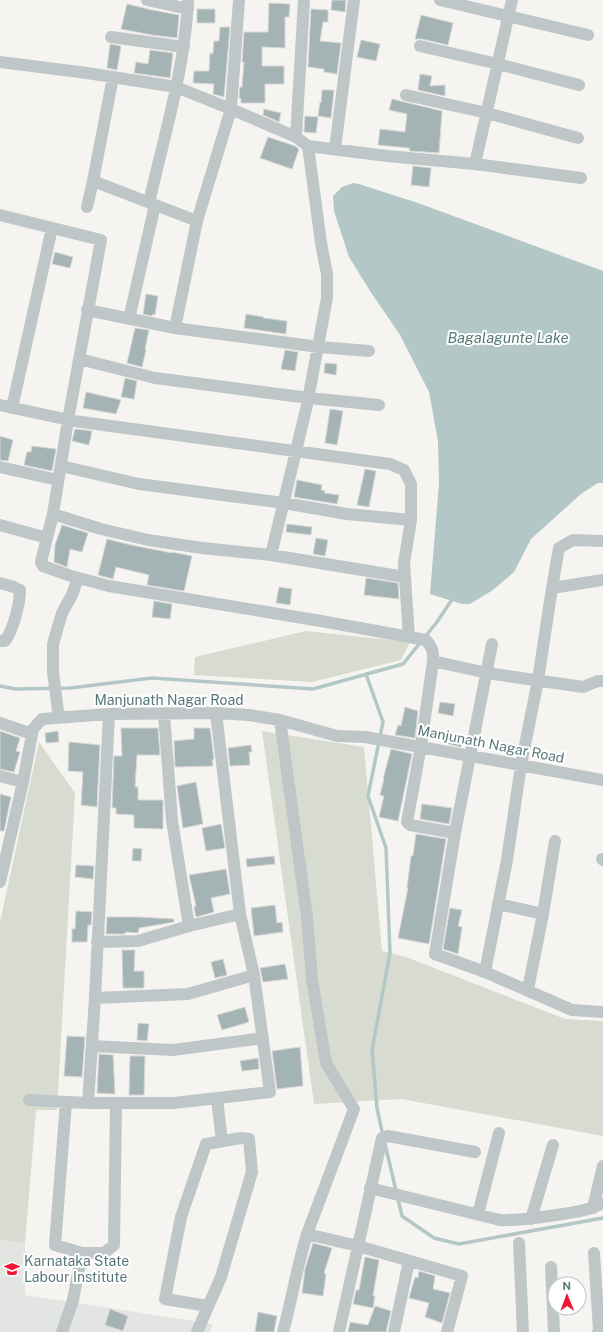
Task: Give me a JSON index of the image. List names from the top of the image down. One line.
{"streets":{"street":["Manjunath Nagar Road"]},"water":["Bagalagunte Lake"],"places":{"school or university":["Karnataka State Labour Institute"]},"north":"top"}
